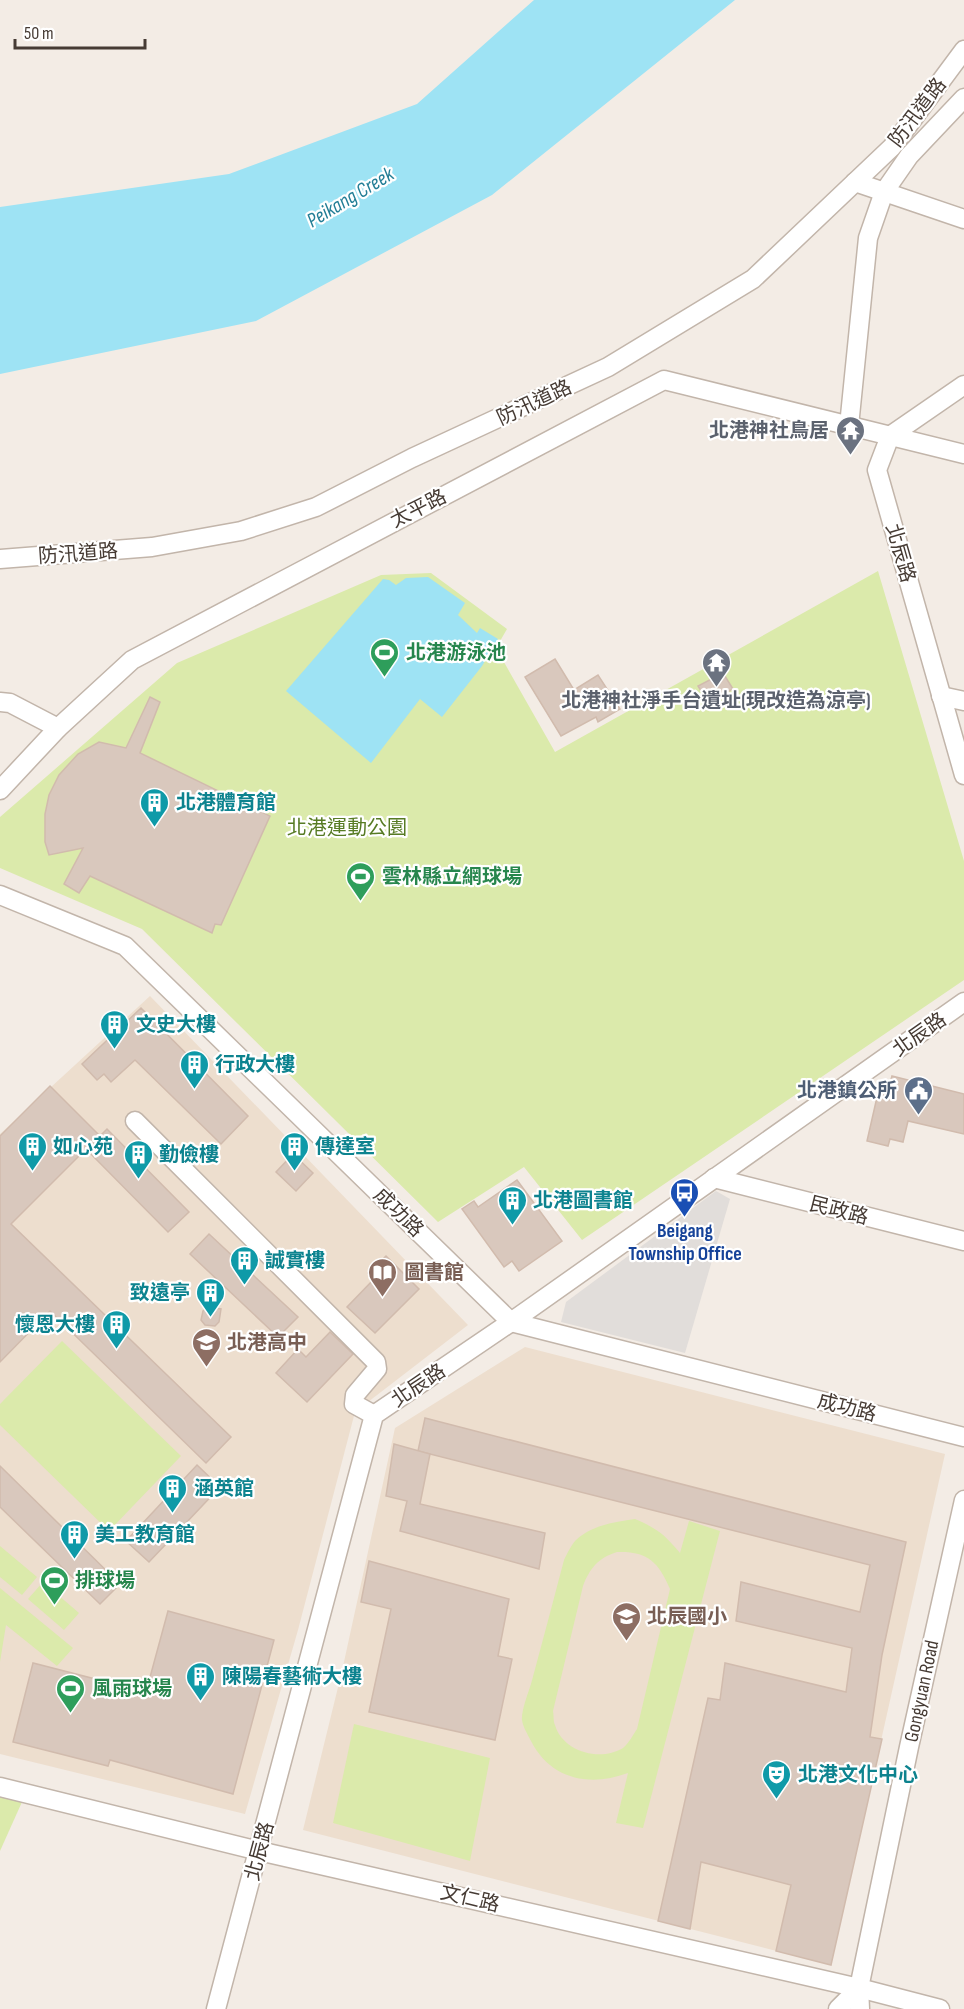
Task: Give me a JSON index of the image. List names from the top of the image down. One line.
{"streets":{"street":["防汛道路","太平路","北辰路","民政路","成功路","Gongyuan Road","文仁路"]},"crossings":[["太平路","北辰路"],["北辰路","民政路"],["北辰路","成功路"],["北辰路","文仁路"],["Gongyuan Road","文仁路"]],"water":["Peikang Creek"],"parks":["北港運動公園"],"places":{"temple":["北港神社鳥居","北港神社淨手台遺址(現改造為涼亭)"],"sports":["北港游泳池","雲林縣立網球場","排球場","風雨球場"],"building":["北港體育館","文史大樓","行政大樓","如心苑","傳達室","勤儉樓","北港圖書館","誠實樓","致遠亭","懷恩大樓","涵英館","美工教育館","陳陽春藝術大樓"],"public building":["北港鎮公所"],"bus stop":["Beigang Township Office"],"library":["圖書館"],"school or university":["北港高中","北辰國小"],"theatre":["北港文化中心"]},"scale_bar":"50 m"}
